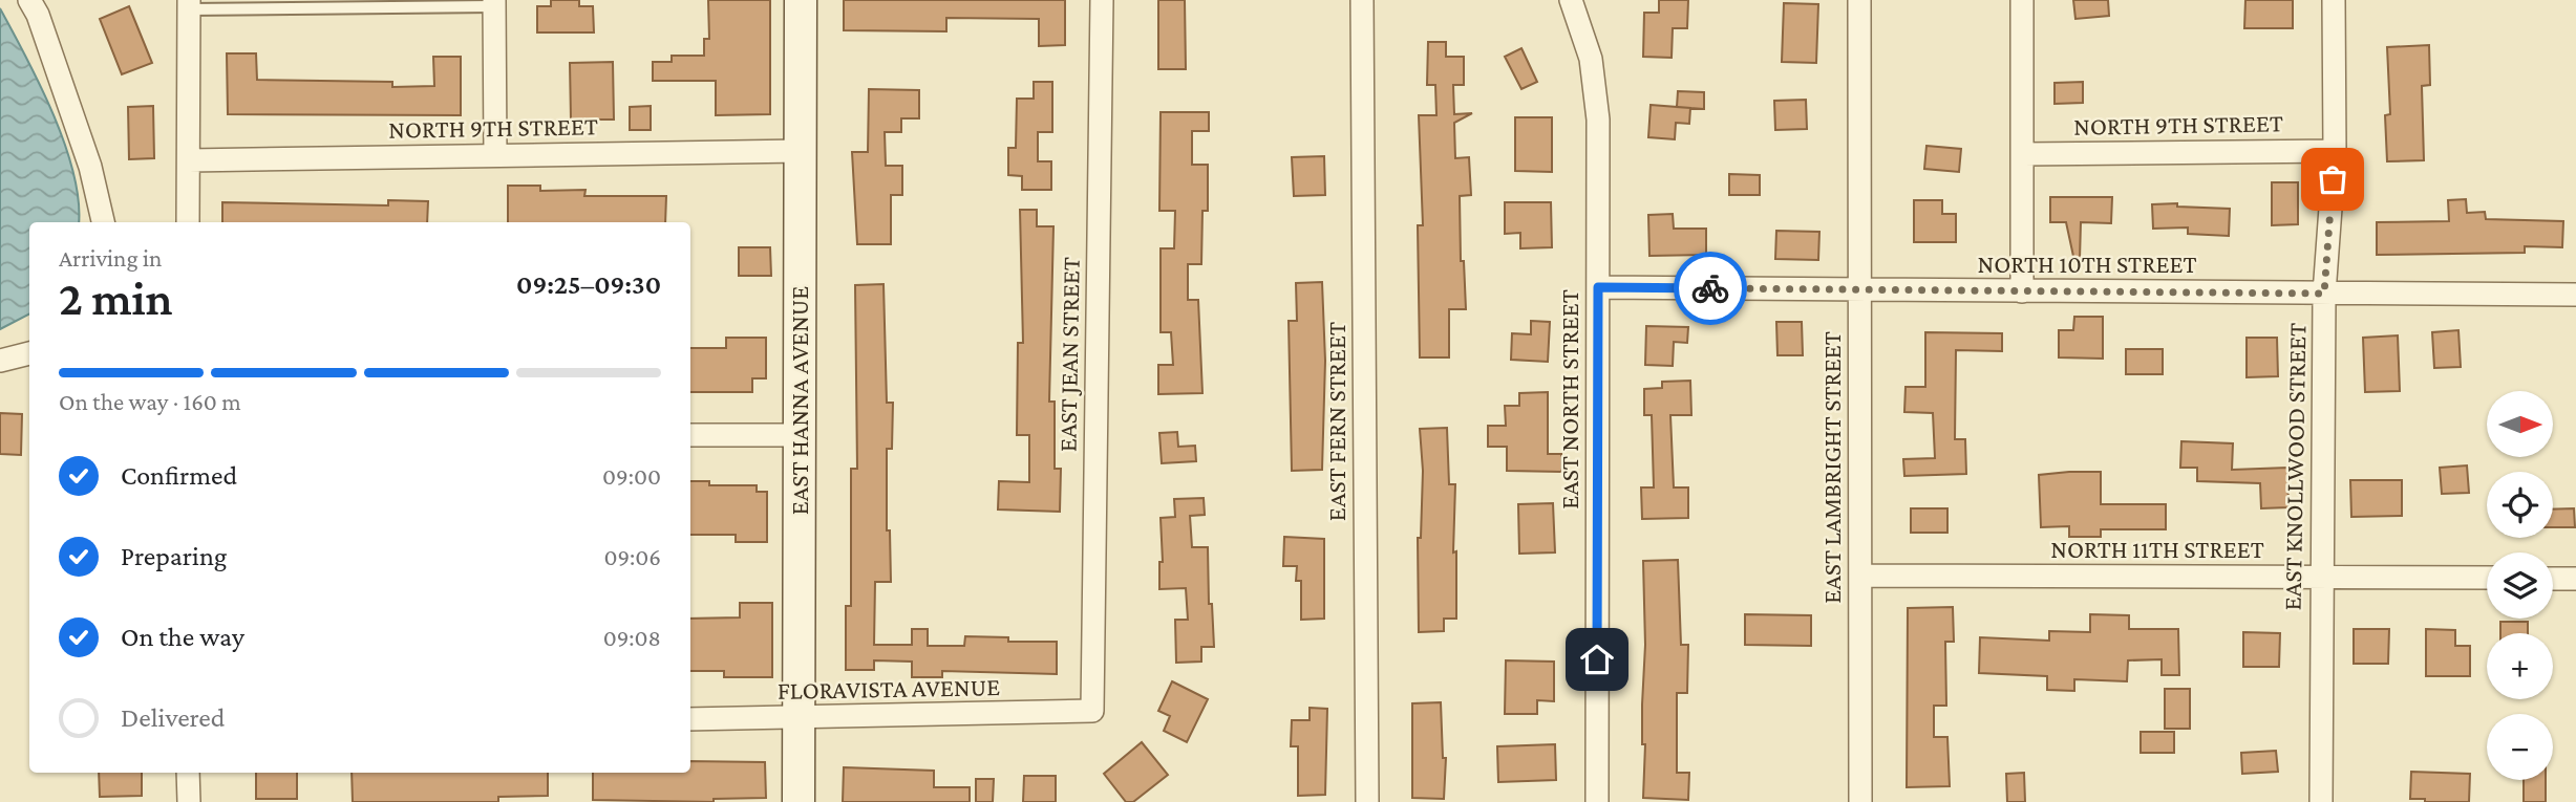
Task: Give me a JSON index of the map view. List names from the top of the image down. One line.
{"streets":{"street":["NORTH 9TH STREET","NORTH 10TH STREET","EAST JEAN STREET","EAST NORTH STREET","EAST HANNA AVENUE","EAST FERN STREET","EAST KNOLLWOOD STREET","EAST LAMBRIGHT STREET","NORTH 11TH STREET","FLORAVISTA AVENUE"]},"crossings":[["NORTH 9TH STREET","EAST HANNA AVENUE"],["NORTH 9TH STREET","EAST KNOLLWOOD STREET"],["NORTH 10TH STREET","EAST NORTH STREET"],["NORTH 10TH STREET","EAST KNOLLWOOD STREET"],["NORTH 10TH STREET","EAST LAMBRIGHT STREET"],["EAST JEAN STREET","FLORAVISTA AVENUE"],["EAST HANNA AVENUE","FLORAVISTA AVENUE"],["EAST KNOLLWOOD STREET","NORTH 11TH STREET"],["EAST LAMBRIGHT STREET","NORTH 11TH STREET"]],"north":"right","page":{"heading":["2 min","Arriving in","09:25–09:30"],"bar":"On the way · 160 m","map_buttons":["+","−"],"list":[["Confirmed","09:00"],["Preparing","09:06"],["On the way","09:08"],"Delivered"]}}
